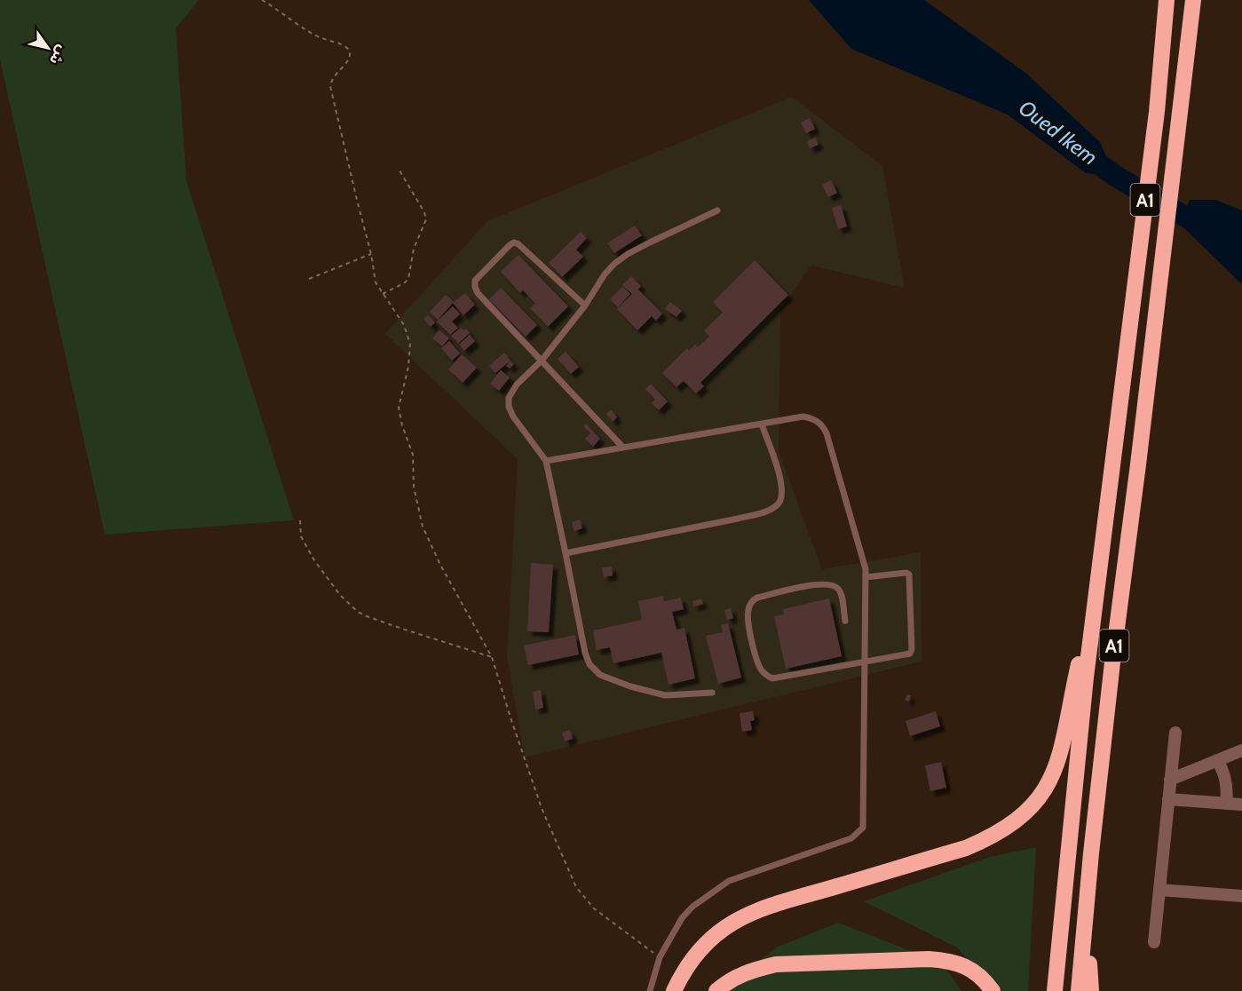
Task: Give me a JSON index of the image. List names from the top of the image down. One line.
{"streets":{"highway":["A1"]},"water":["Oued Ikem"],"north":"bottom right"}
